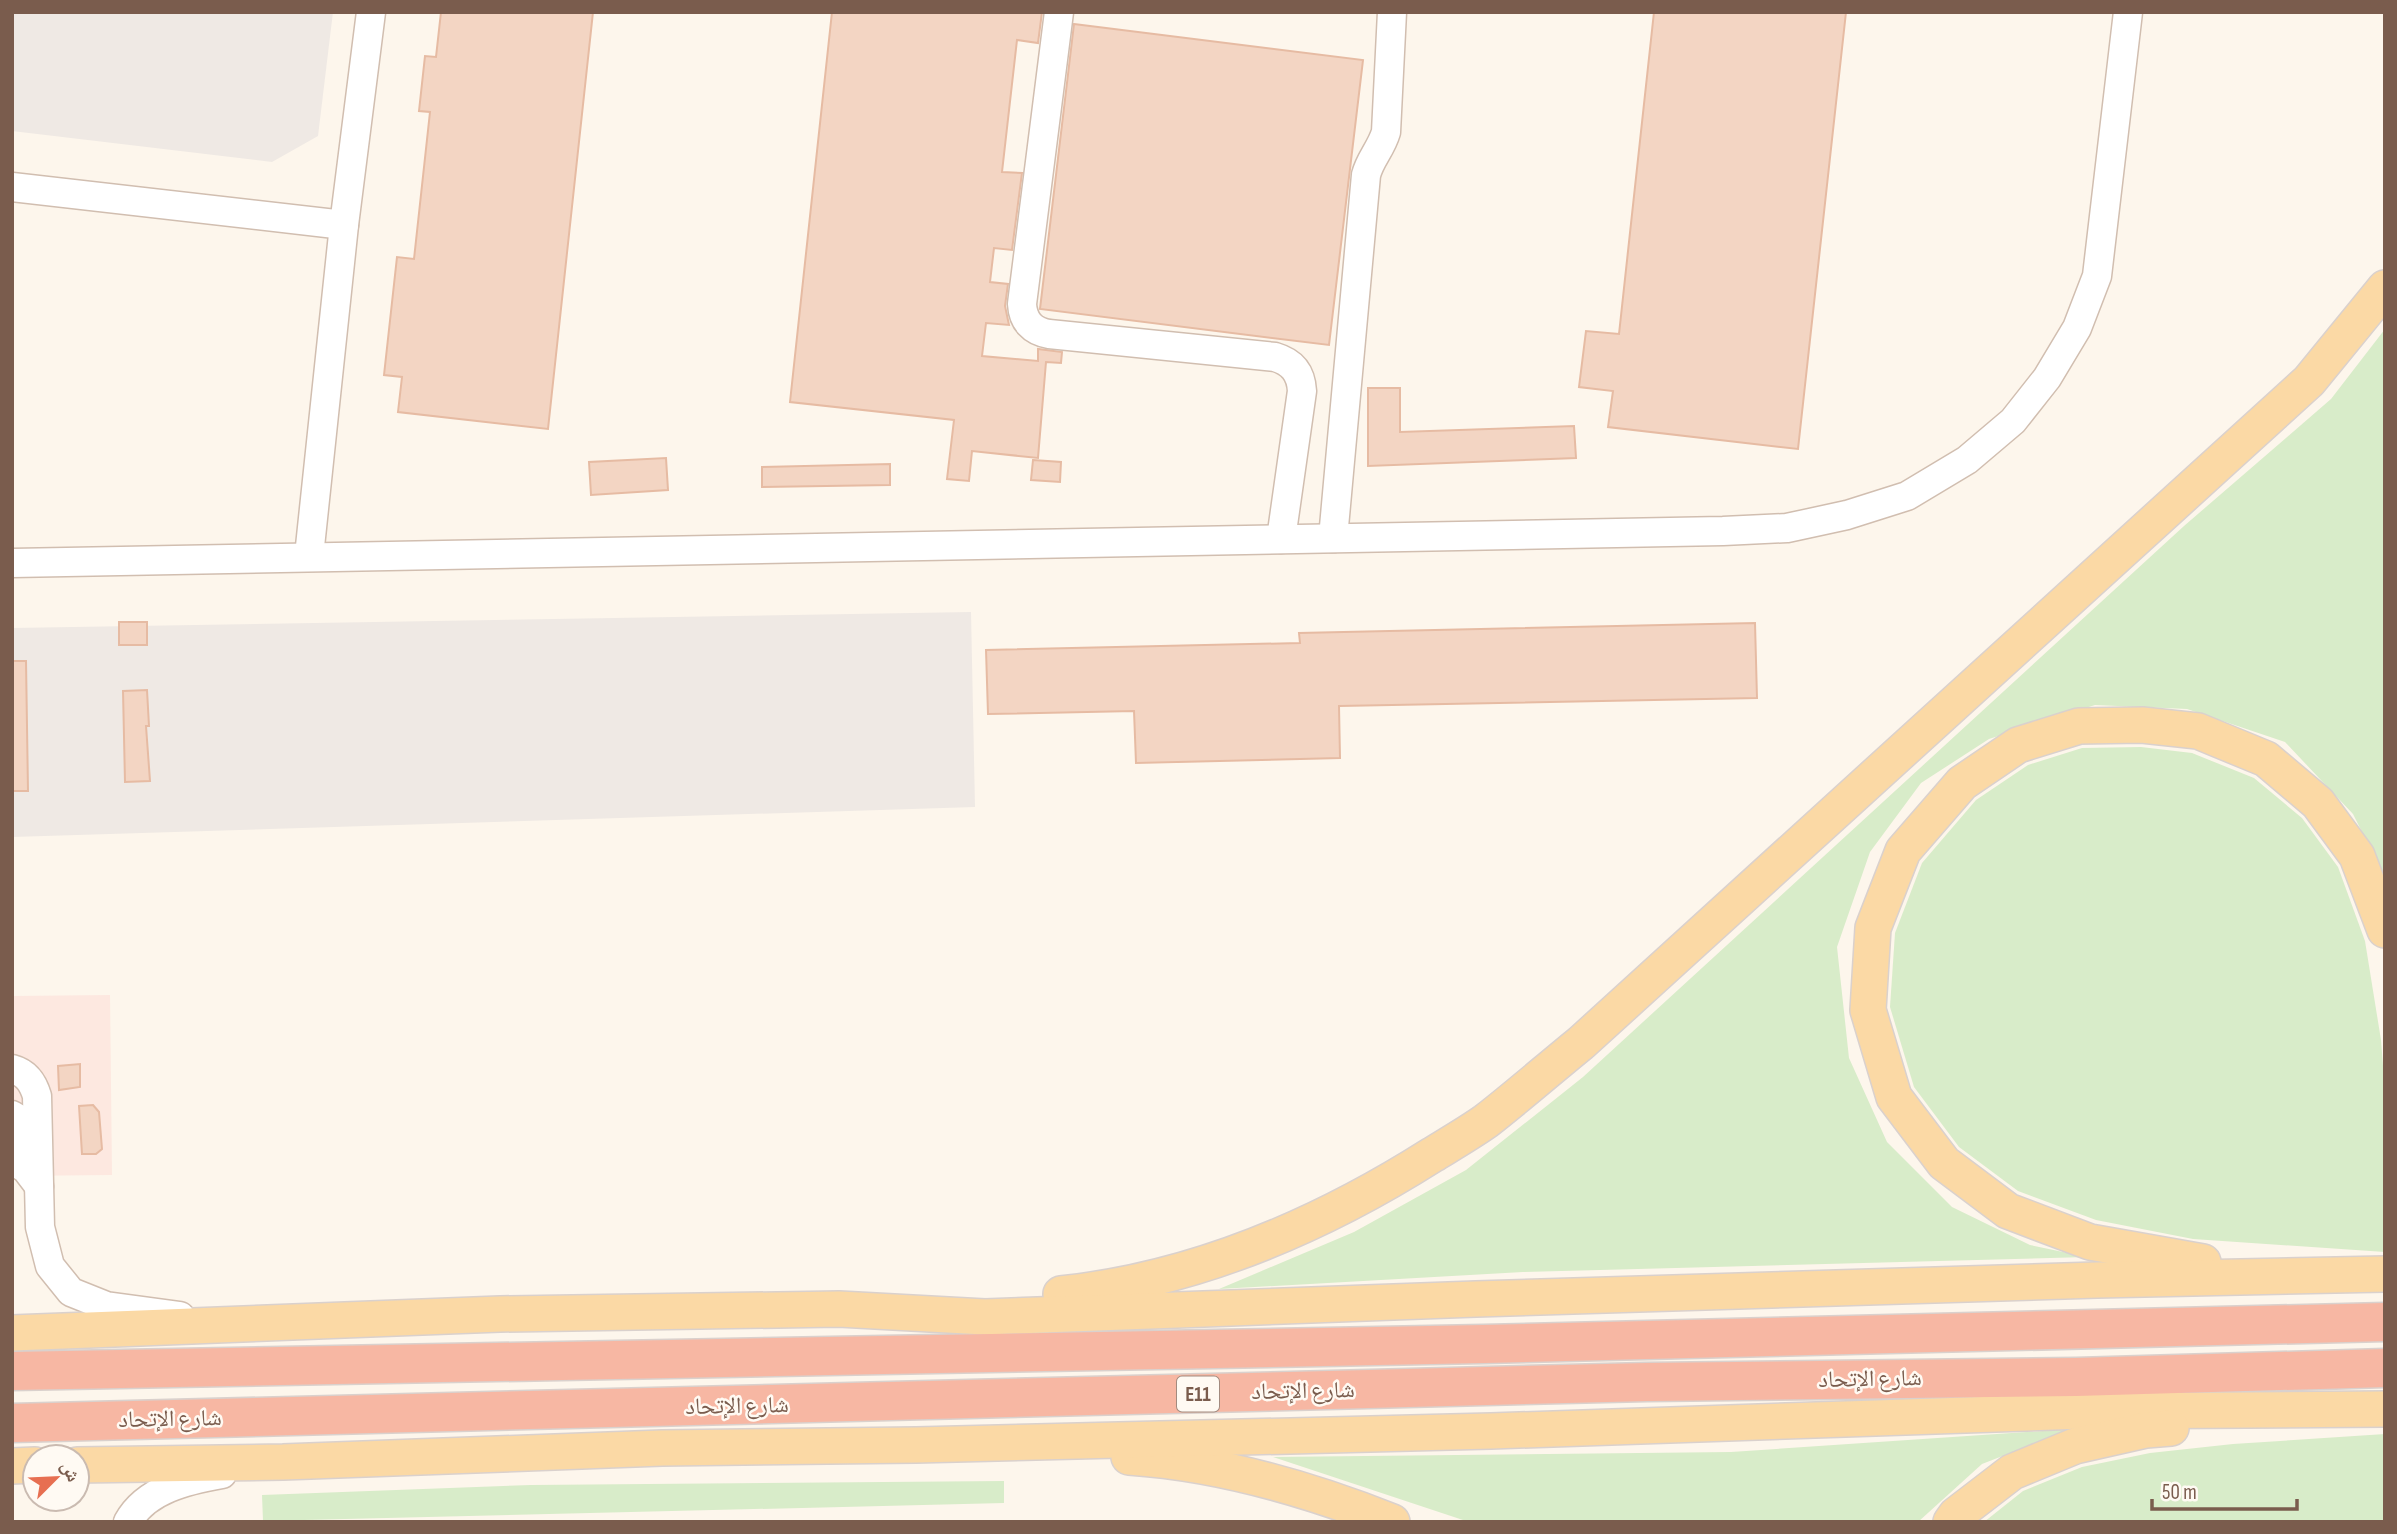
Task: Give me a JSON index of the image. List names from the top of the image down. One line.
{"streets":{"highway":["شارع الإتحاد","E11"]},"scale_bar":"50 m","north":"top right"}
